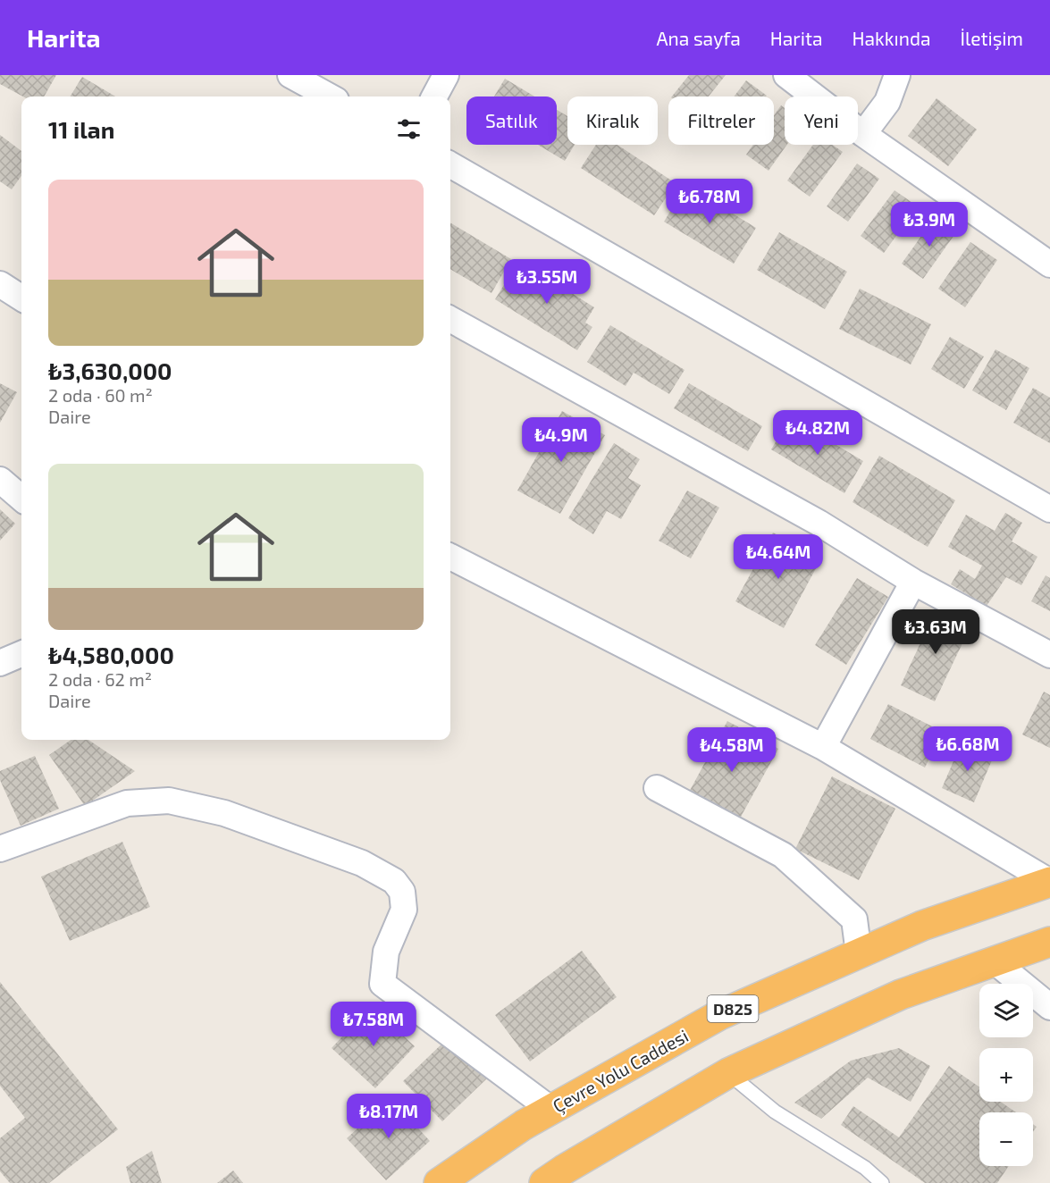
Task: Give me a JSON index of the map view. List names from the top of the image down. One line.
{"streets":{"highway":["D825","Çevre Yolu Caddesi"]},"page":{"header":"Harita","nav":["Ana sayfa","Harita","Hakkında","İletişim"],"chip":["Satılık","Kiralık","Filtreler","Yeni"],"heading":"11 ilan","list":[{"name":"₺3,630,000","note":"2 oda · 60 m² · Daire"},{"name":"₺4,580,000","note":"2 oda · 62 m² · Daire"}],"price":["₺6.78M","₺3.9M","₺3.55M","₺4.82M","₺4.9M","₺4.64M","₺3.63M","₺6.68M","₺4.58M","₺7.58M","₺8.17M"],"map_buttons":["+","−"]}}
